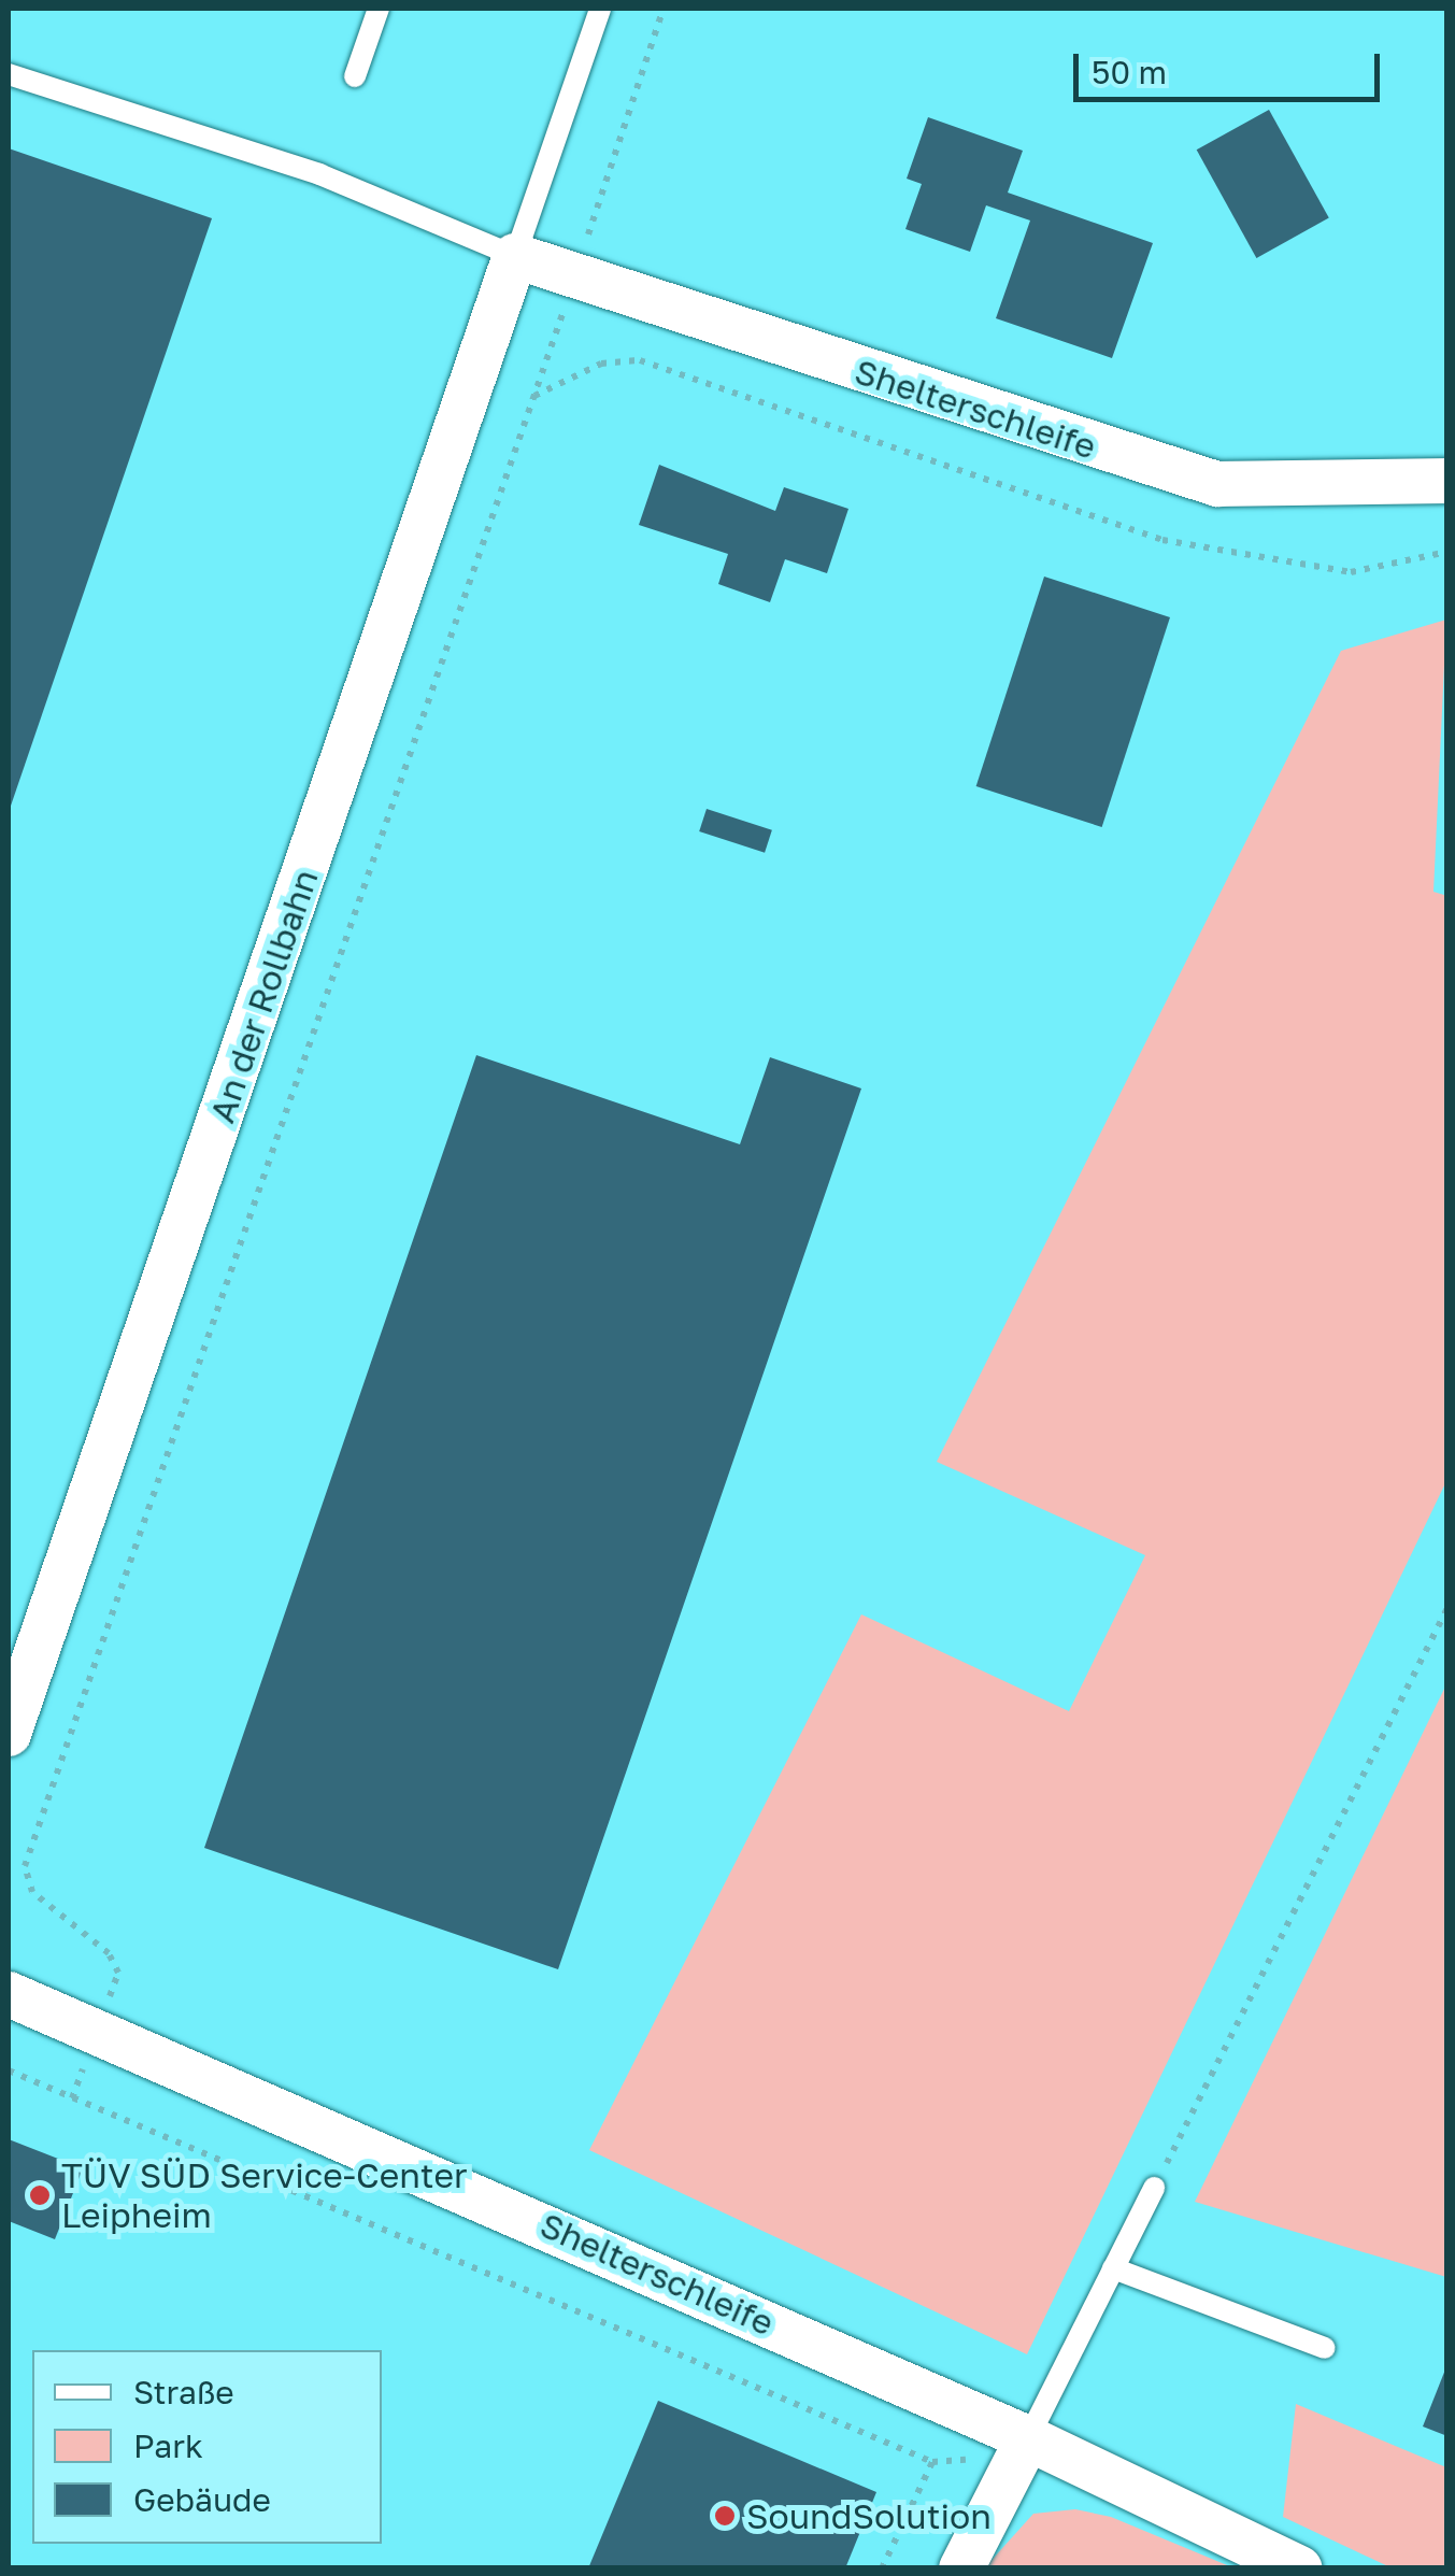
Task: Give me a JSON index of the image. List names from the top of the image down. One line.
{"streets":{"street":["Shelterschleife","An der Rollbahn"]},"crossings":[["Shelterschleife","An der Rollbahn"]],"places":["TÜV SÜD Service-Center Leipheim","SoundSolution"],"legend":["Straße","Park","Gebäude"],"scale_bar":"50 m"}
